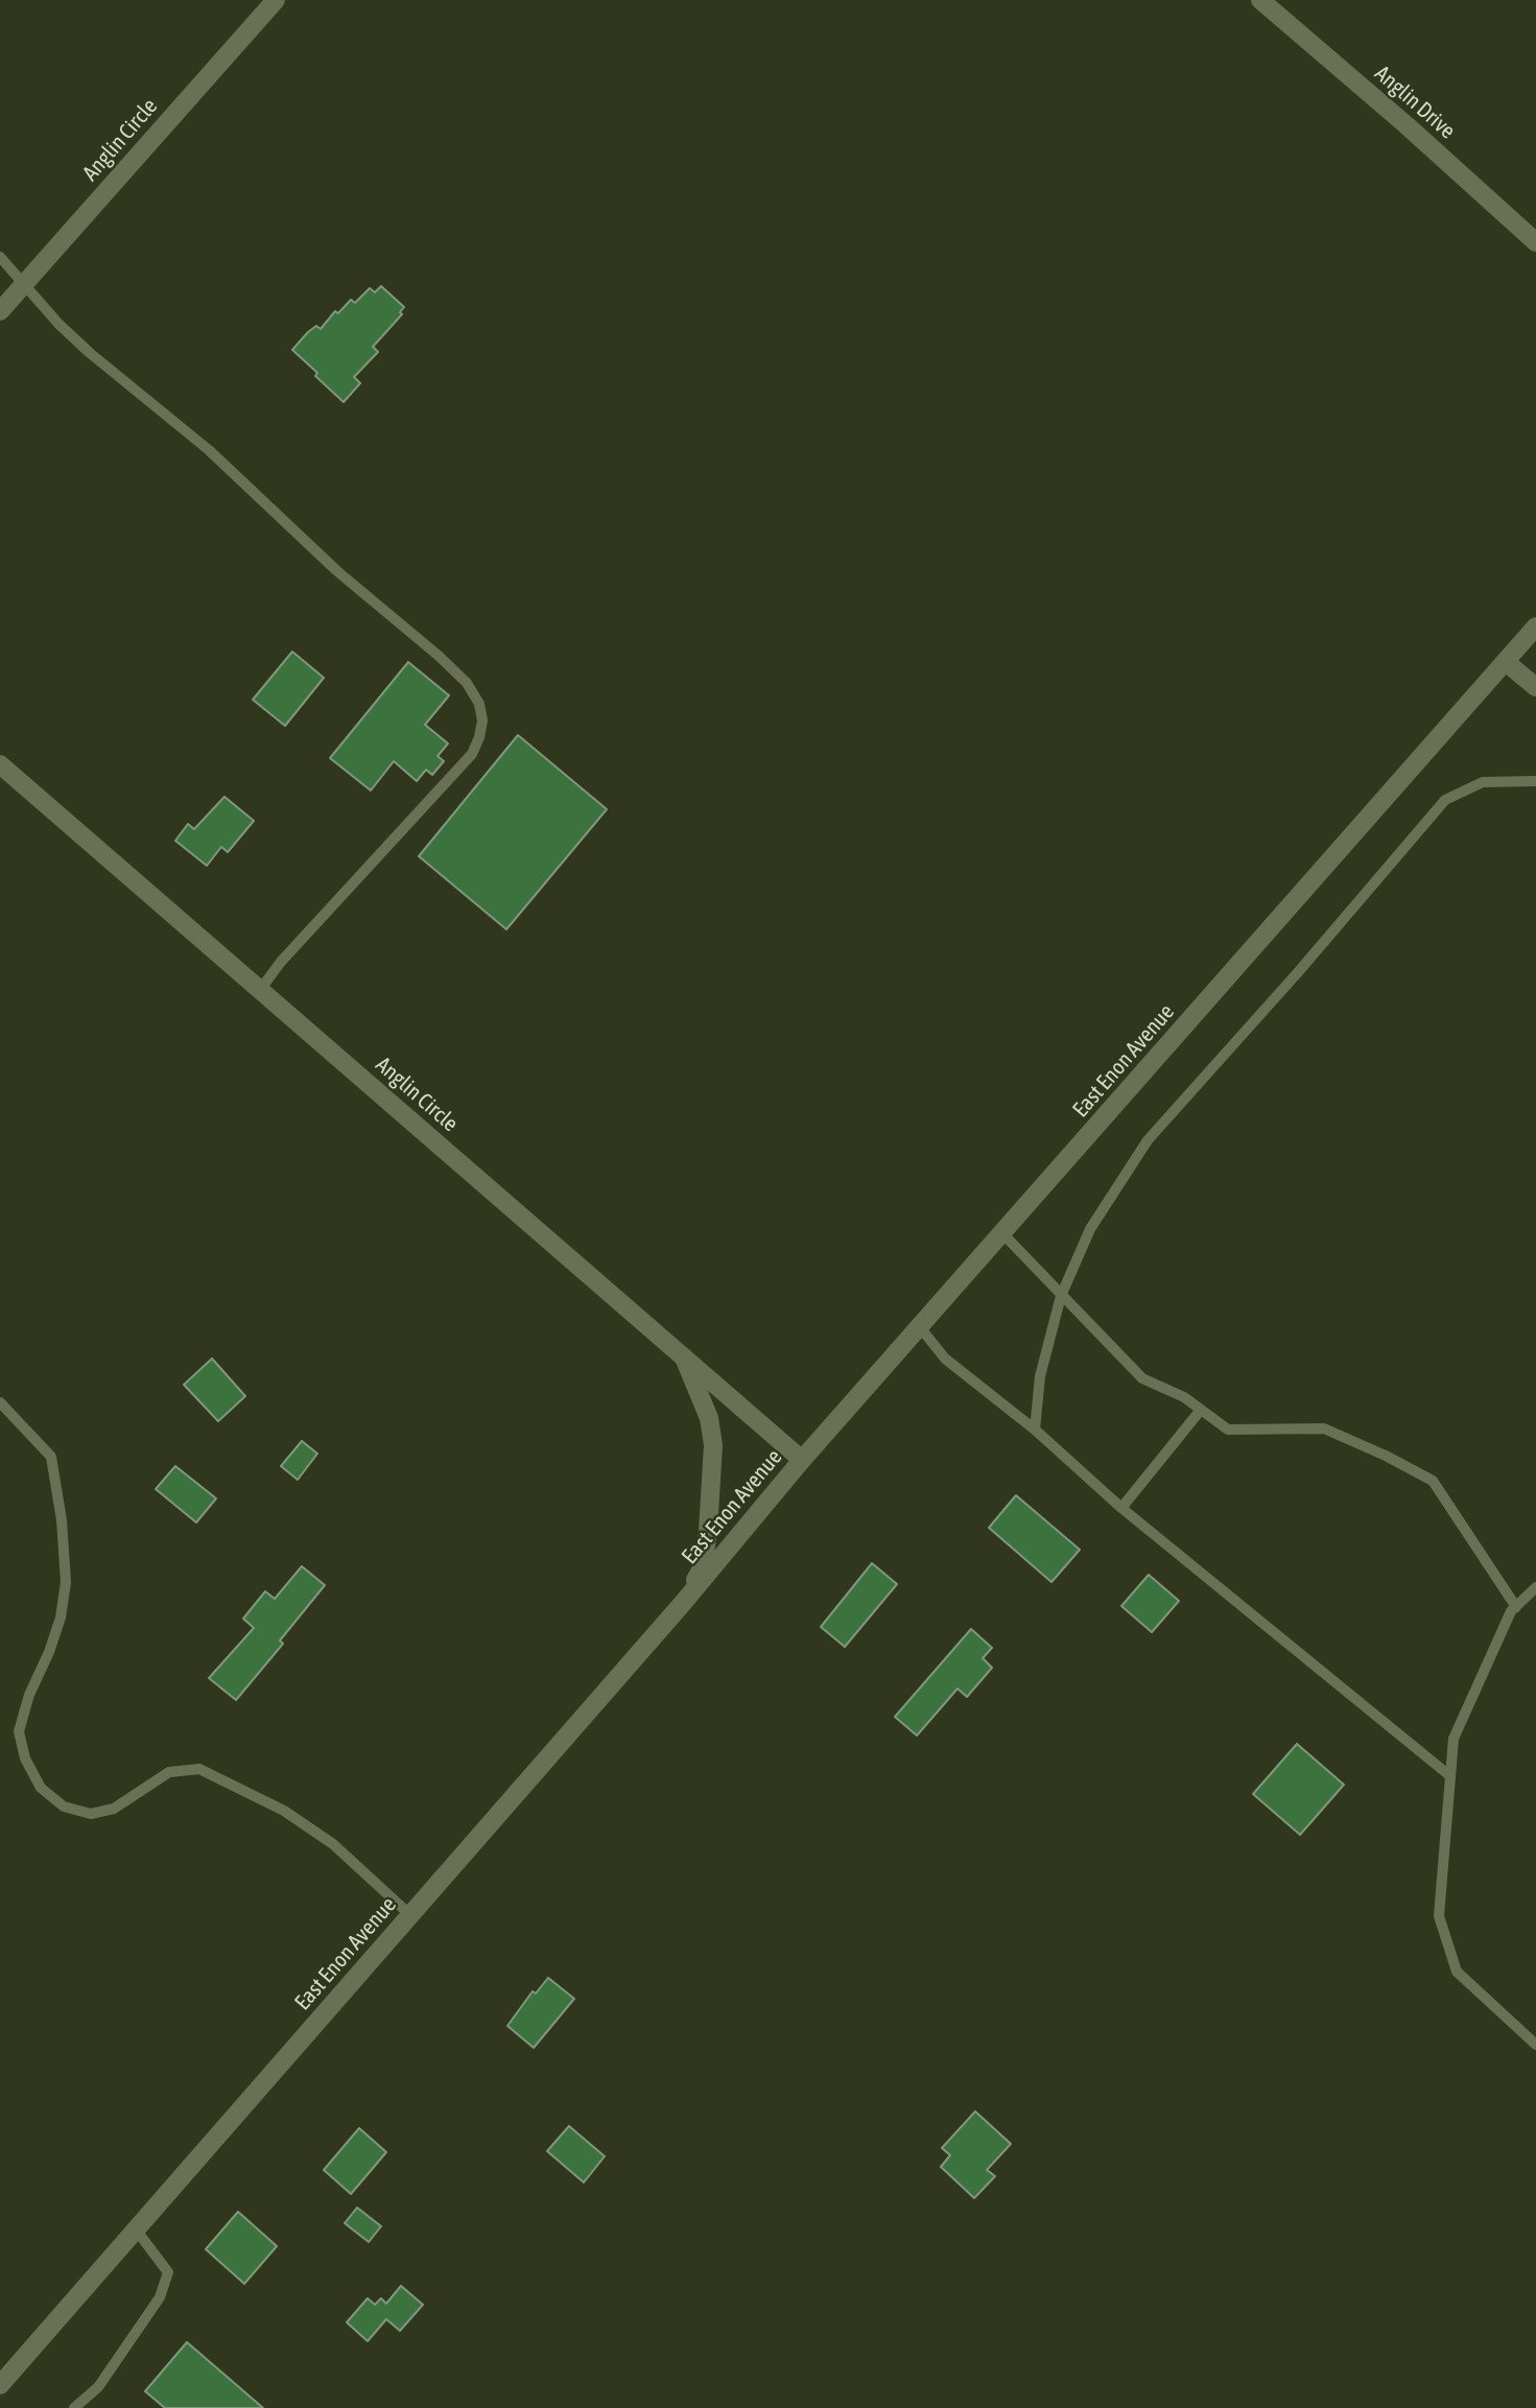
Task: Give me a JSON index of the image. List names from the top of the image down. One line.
{"streets":{"street":["Anglin Drive","Anglin Circle","East Enon Avenue"]},"crossings":[["Anglin Circle","East Enon Avenue"]]}
